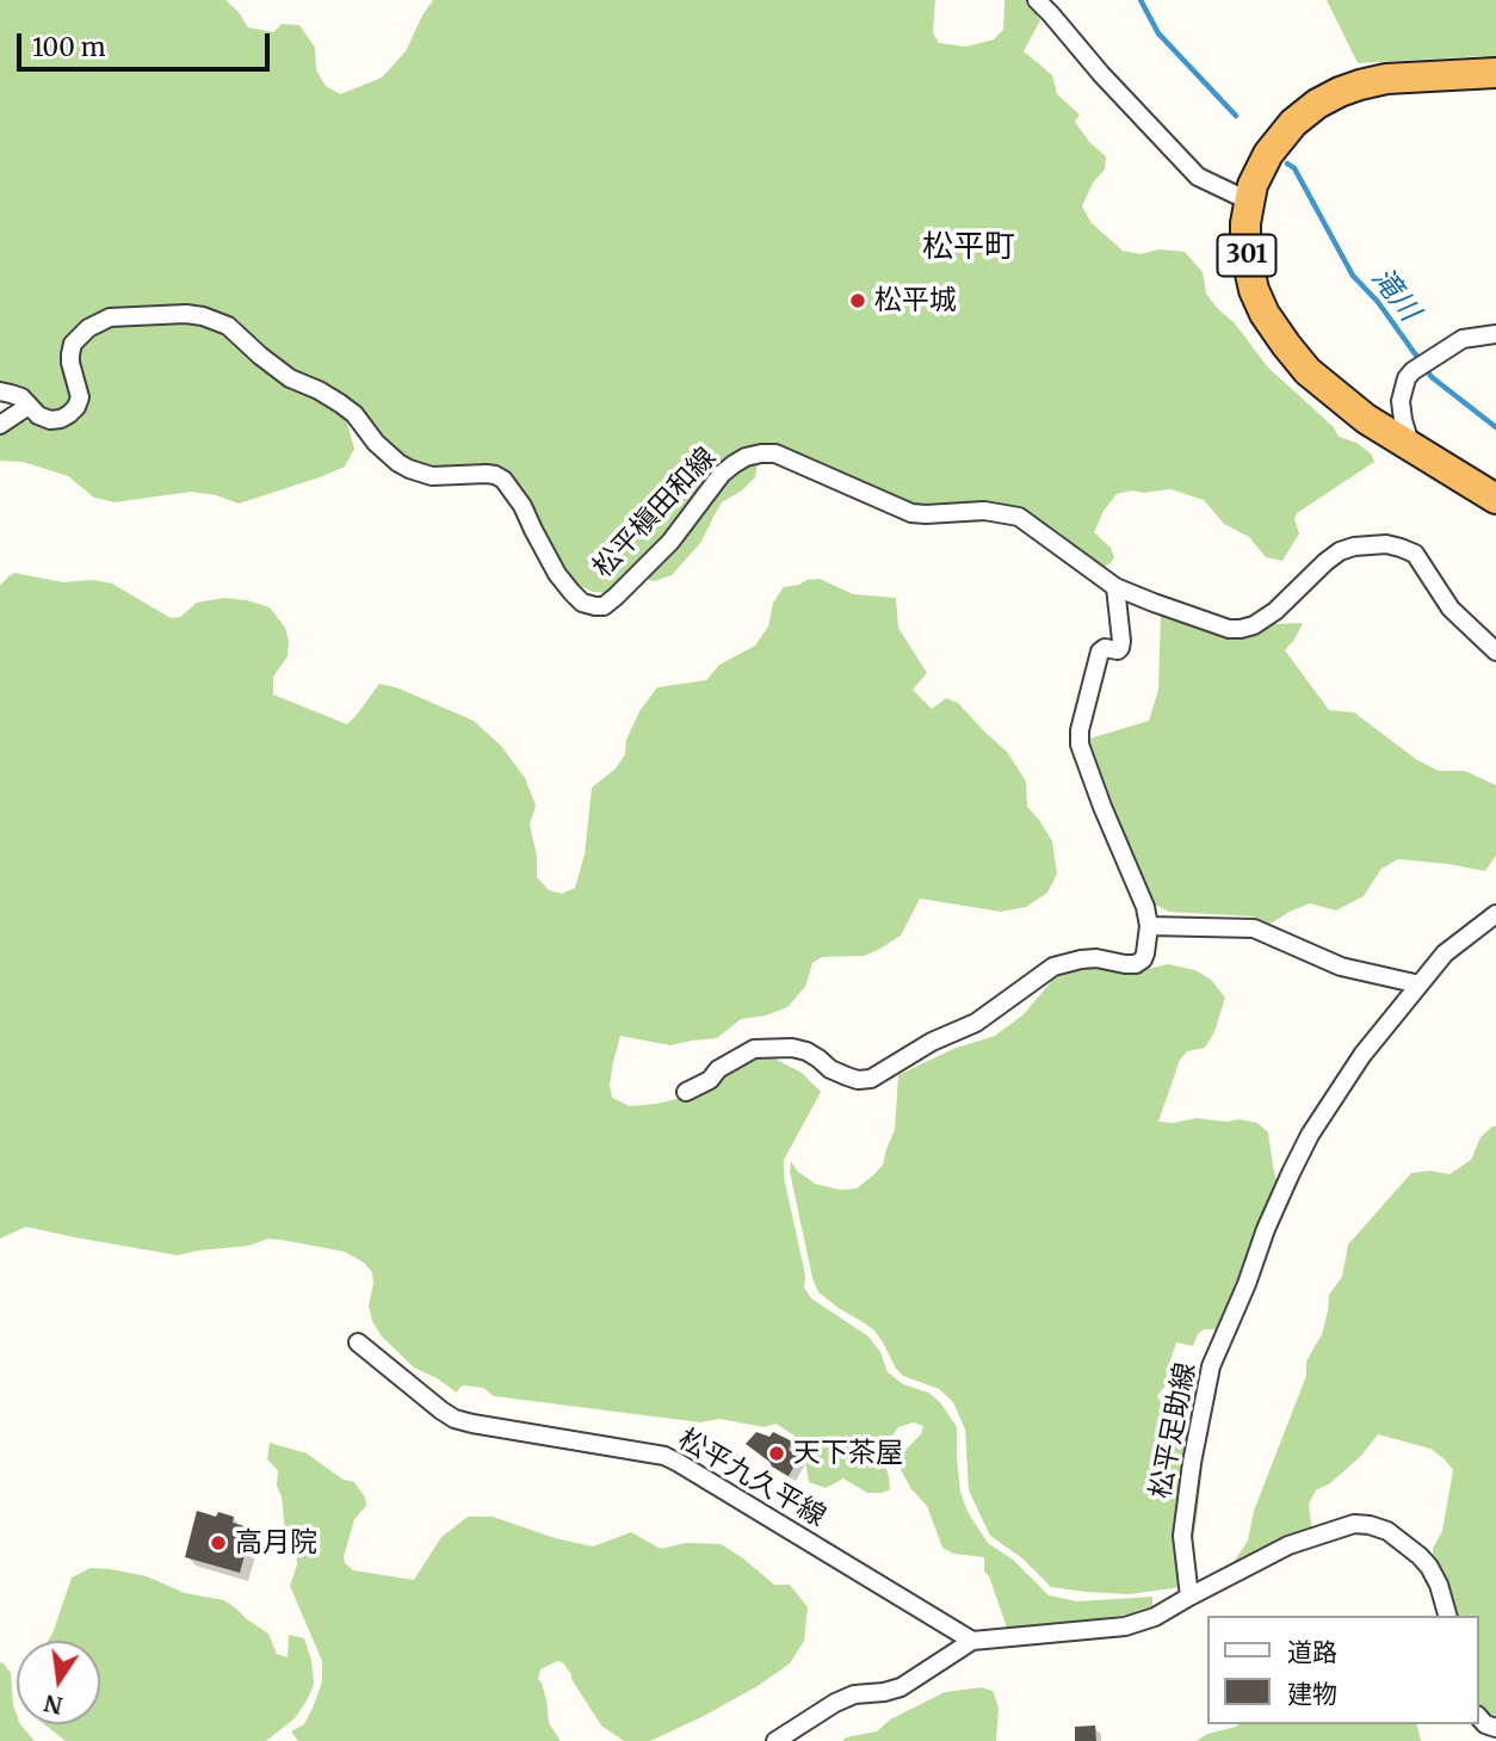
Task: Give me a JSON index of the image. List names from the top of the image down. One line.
{"streets":{"highway":["301"],"street":["松平槇田和線","松平足助線","松平九久平線"]},"districts":["松平町"],"water":["滝川"],"places":["松平城","天下茶屋","高月院"],"legend":["道路","建物"],"scale_bar":"100 m","north":"bottom"}
